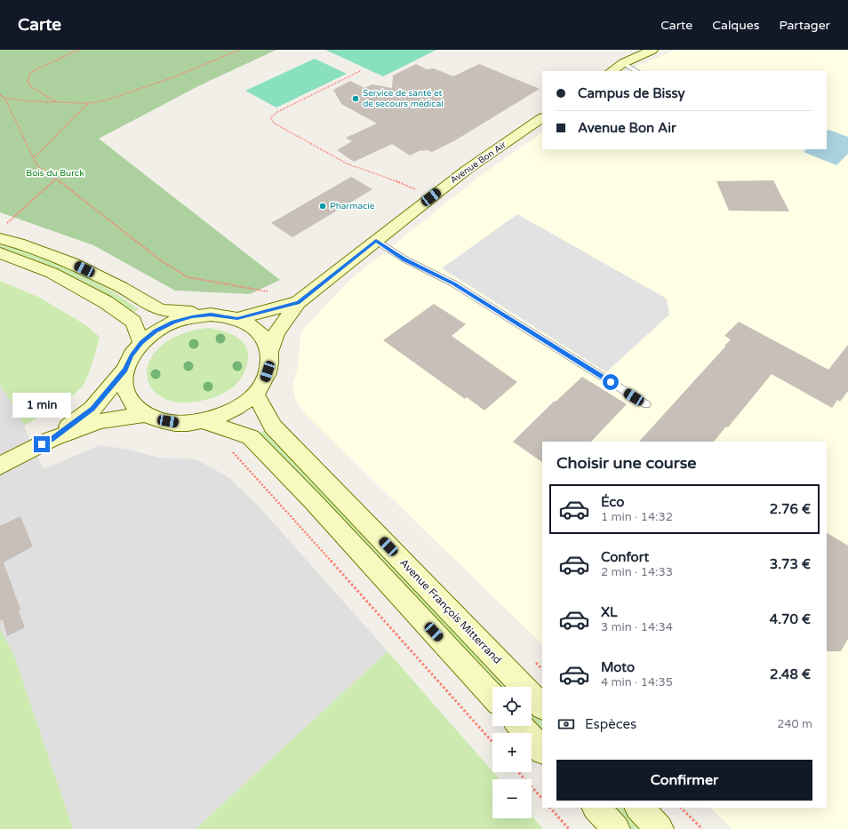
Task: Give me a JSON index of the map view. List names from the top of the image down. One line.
{"streets":{"main road":["Avenue Bon Air","Avenue François Mitterrand"]},"crossings":[["Avenue Bon Air","Avenue François Mitterrand"]],"parks":["Bois du Burck"],"places":["Service de santé et de secours médical","Pharmacie"],"page":{"header":"Carte","nav":["Carte","Calques","Partager"],"banner":["Campus de Bissy","Avenue Bon Air"],"bubble":"1 min","heading":"Choisir une course","list":[{"name":"Éco","note":"1 min · 14:32","value":"2.76 €"},{"name":"Confort","note":"2 min · 14:33","value":"3.73 €"},{"name":"XL","note":"3 min · 14:34","value":"4.70 €"},{"name":"Moto","note":"4 min · 14:35","value":"2.48 €"}],"map_buttons":["+","−"],"pay":["Espèces","240 m"],"buttons":"Confirmer"}}
